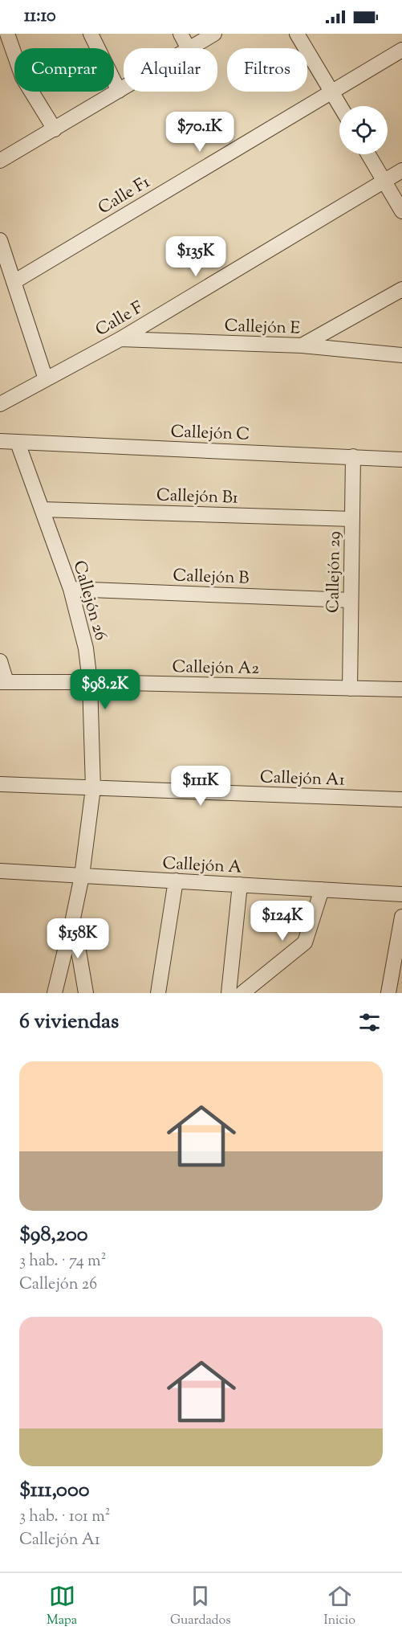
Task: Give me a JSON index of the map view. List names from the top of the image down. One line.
{"streets":{"street":["Calle F1","Calle F","Callejón E","Callejón C","Callejón B1","Callejón 29","Callejón B","Callejón 26","Callejón A2","Callejón A1","Callejón A"]},"crossings":[["Calle F","Callejón E"],["Callejón C","Callejón 29"],["Callejón C","Callejón 26"],["Callejón B1","Callejón 29"],["Callejón B1","Callejón 26"],["Callejón 29","Callejón B"],["Callejón 29","Callejón A2"],["Callejón B","Callejón 26"],["Callejón 26","Callejón A2"],["Callejón 26","Callejón A1"],["Callejón 26","Callejón A"]],"page":{"status":"11:10","chip":["Comprar","Alquilar","Filtros"],"price":["$70.1K","$135K","$98.2K","$111K","$124K","$158K"],"heading":"6 viviendas","list":[{"name":"$98,200","note":"3 hab. · 74 m² · Callejón 26"},{"name":"$111,000","note":"3 hab. · 101 m² · Callejón A1"}],"tabs":["Mapa","Guardados","Inicio"]}}
